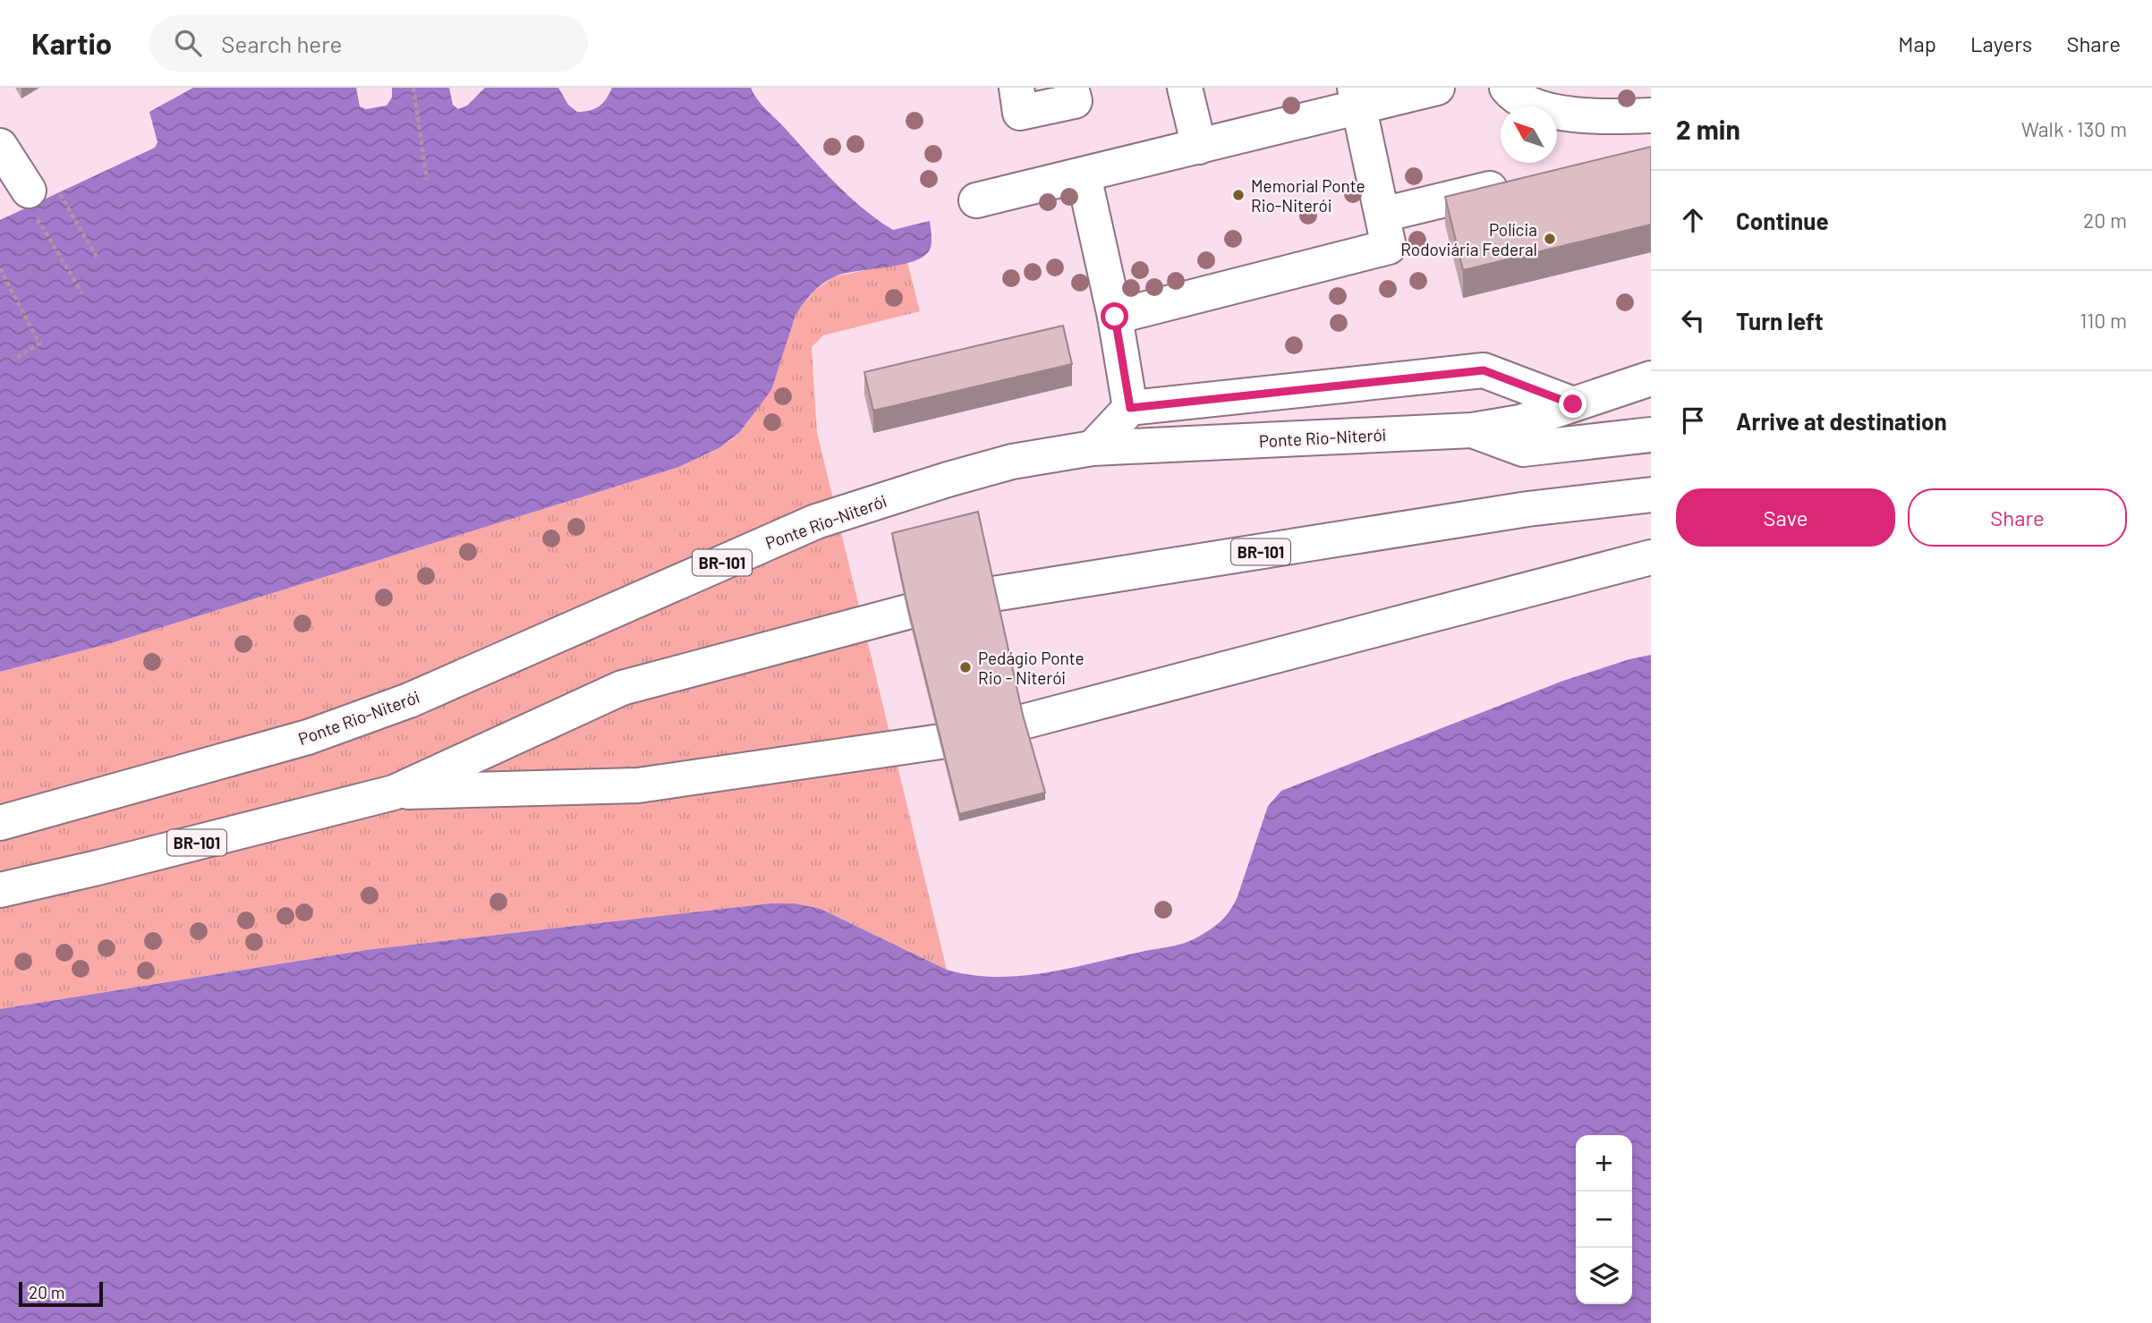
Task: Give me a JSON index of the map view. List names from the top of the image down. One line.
{"streets":{"main road":["Ponte Rio-Niterói","BR-101"]},"places":["Memorial Ponte Rio-Niterói","Polícia Rodoviária Federal","Pedágio Ponte Rio - Niterói"],"scale_bar":"20 m","north":"top left","page":{"header":"Kartio","search":"Search here","nav":["Map","Layers","Share"],"heading":["2 min","Walk · 130 m"],"list":[["Continue","20 m"],["Turn left","110 m"],"Arrive at destination"],"buttons":["Save","Share"],"map_buttons":["+","−"],"scale":"20 m"}}
